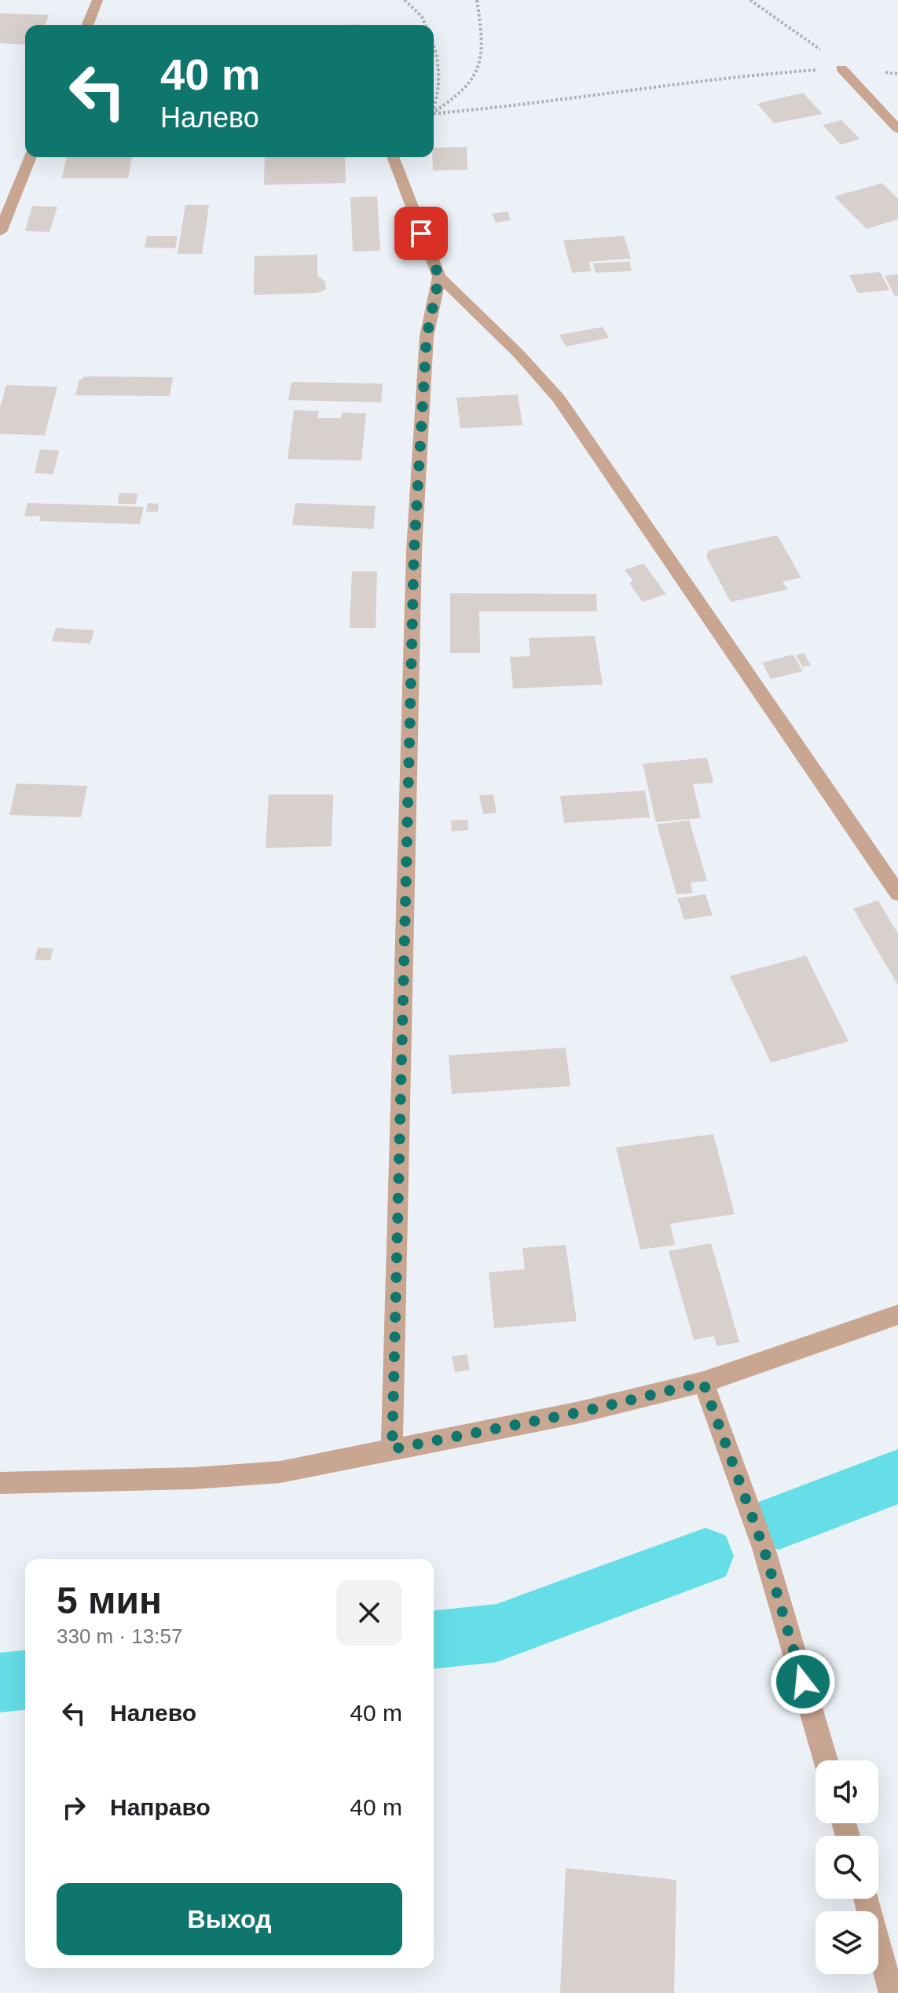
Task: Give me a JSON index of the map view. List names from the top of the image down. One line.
{"page":{"turn":["40 m","Налево"],"heading":["5 мин","330 m · 13:57"],"list":[{"name":"Налево","value":"40 m"},{"name":"Направо","value":"40 m"}],"buttons":"Выход"}}
